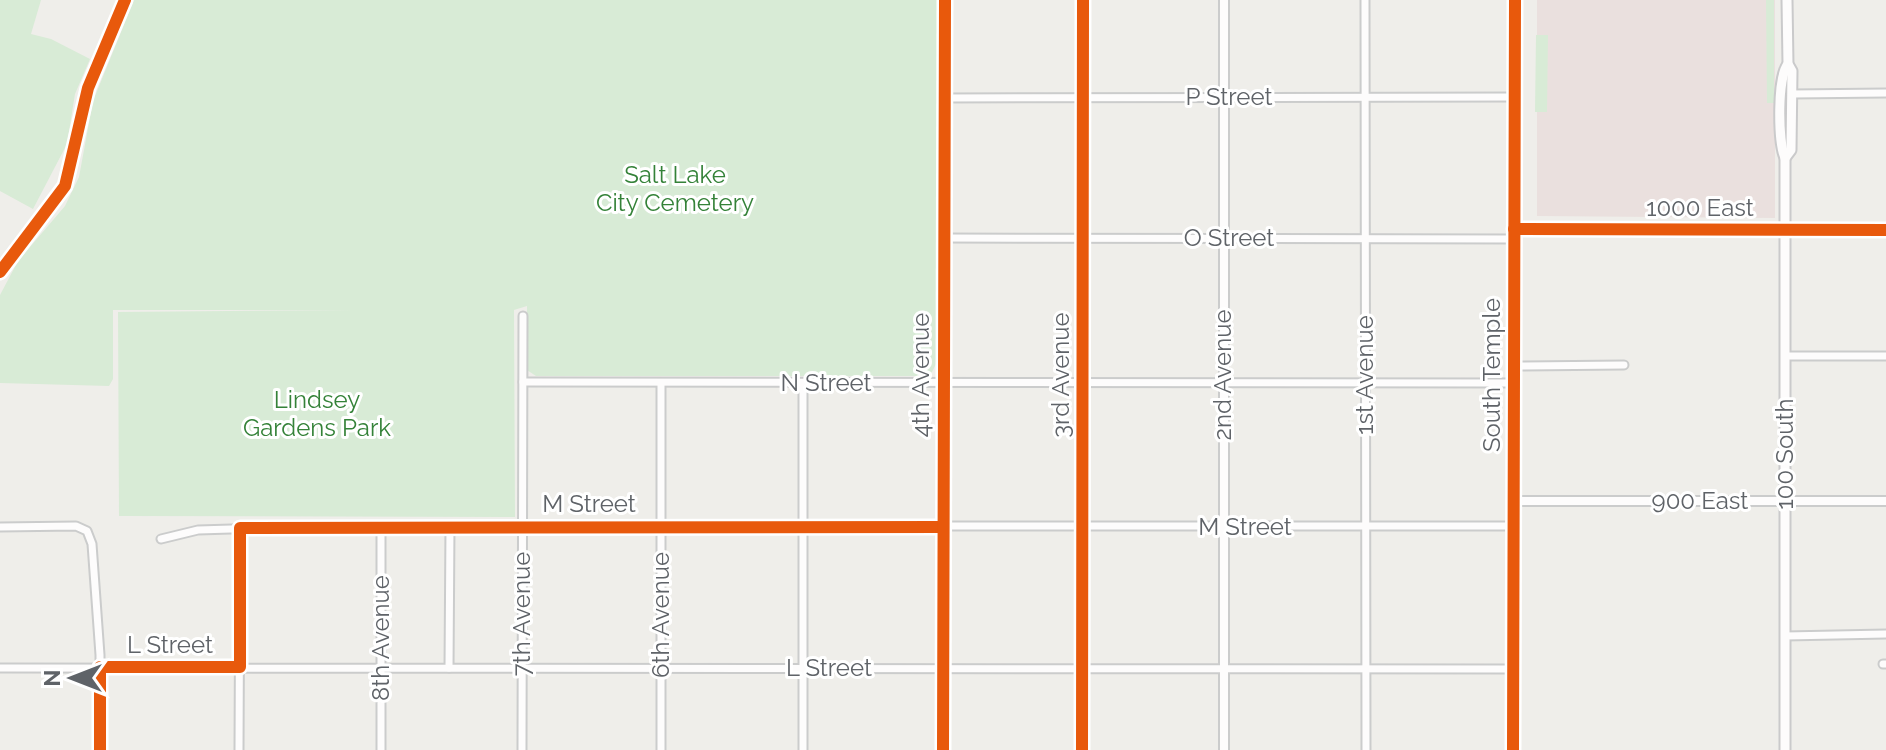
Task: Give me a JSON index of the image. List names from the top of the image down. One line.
{"streets":{"main road":["South Temple","100 South"],"street":["P Street","1000 East","O Street","4th Avenue","3rd Avenue","2nd Avenue","1st Avenue","N Street","900 East","M Street","7th Avenue","6th Avenue","8th Avenue","L Street"]},"crossings":[["P Street","4th Avenue"],["P Street","3rd Avenue"],["P Street","2nd Avenue"],["P Street","1st Avenue"],["P Street","South Temple"],["1000 East","O Street"],["1000 East","South Temple"],["1000 East","100 South"],["O Street","4th Avenue"],["O Street","3rd Avenue"],["O Street","2nd Avenue"],["O Street","1st Avenue"],["O Street","South Temple"],["4th Avenue","N Street"],["4th Avenue","M Street"],["4th Avenue","L Street"],["3rd Avenue","N Street"],["3rd Avenue","M Street"],["3rd Avenue","L Street"],["2nd Avenue","N Street"],["2nd Avenue","M Street"],["2nd Avenue","L Street"],["1st Avenue","N Street"],["1st Avenue","M Street"],["1st Avenue","L Street"],["South Temple","N Street"],["South Temple","900 East"],["South Temple","M Street"],["South Temple","L Street"],["N Street","7th Avenue"],["N Street","6th Avenue"],["100 South","900 East"],["M Street","7th Avenue"],["M Street","6th Avenue"],["M Street","8th Avenue"],["7th Avenue","L Street"],["6th Avenue","L Street"],["8th Avenue","L Street"]],"parks":["Salt Lake City Cemetery","Lindsey Gardens Park"],"north":"left"}
